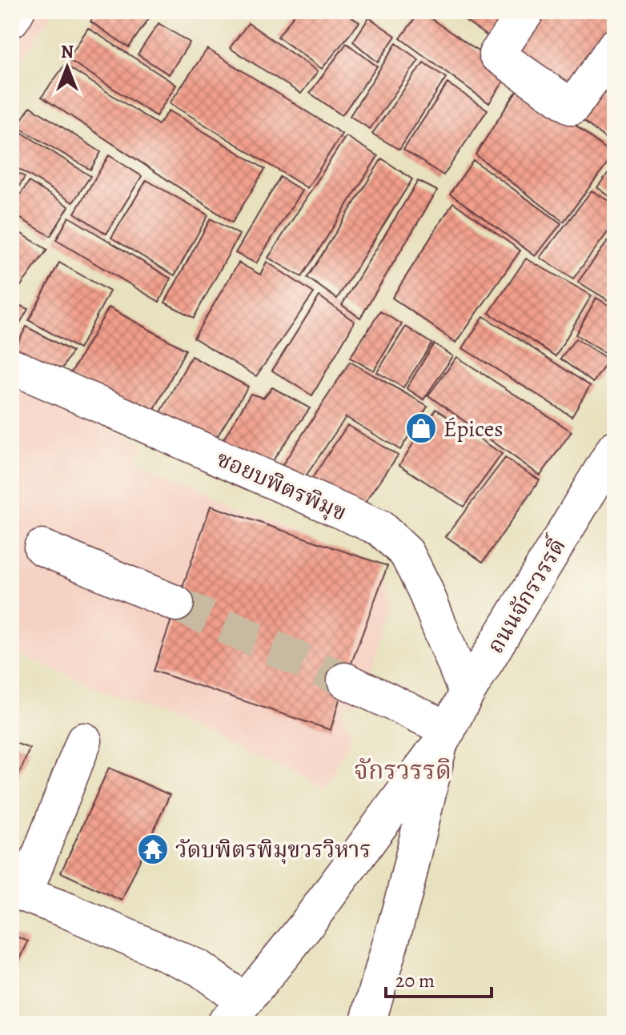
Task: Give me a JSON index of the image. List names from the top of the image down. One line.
{"streets":{"street":["ซอยบพิตรพิมุข","ถนนจักรวรรดิ์"]},"crossings":[["ซอยบพิตรพิมุข","ถนนจักรวรรดิ์"]],"districts":["จักรวรรดิ"],"places":{"shop":["Épices"],"temple":["วัดบพิตรพิมุขวรวิหาร"]},"scale_bar":"20 m","north":"top"}
